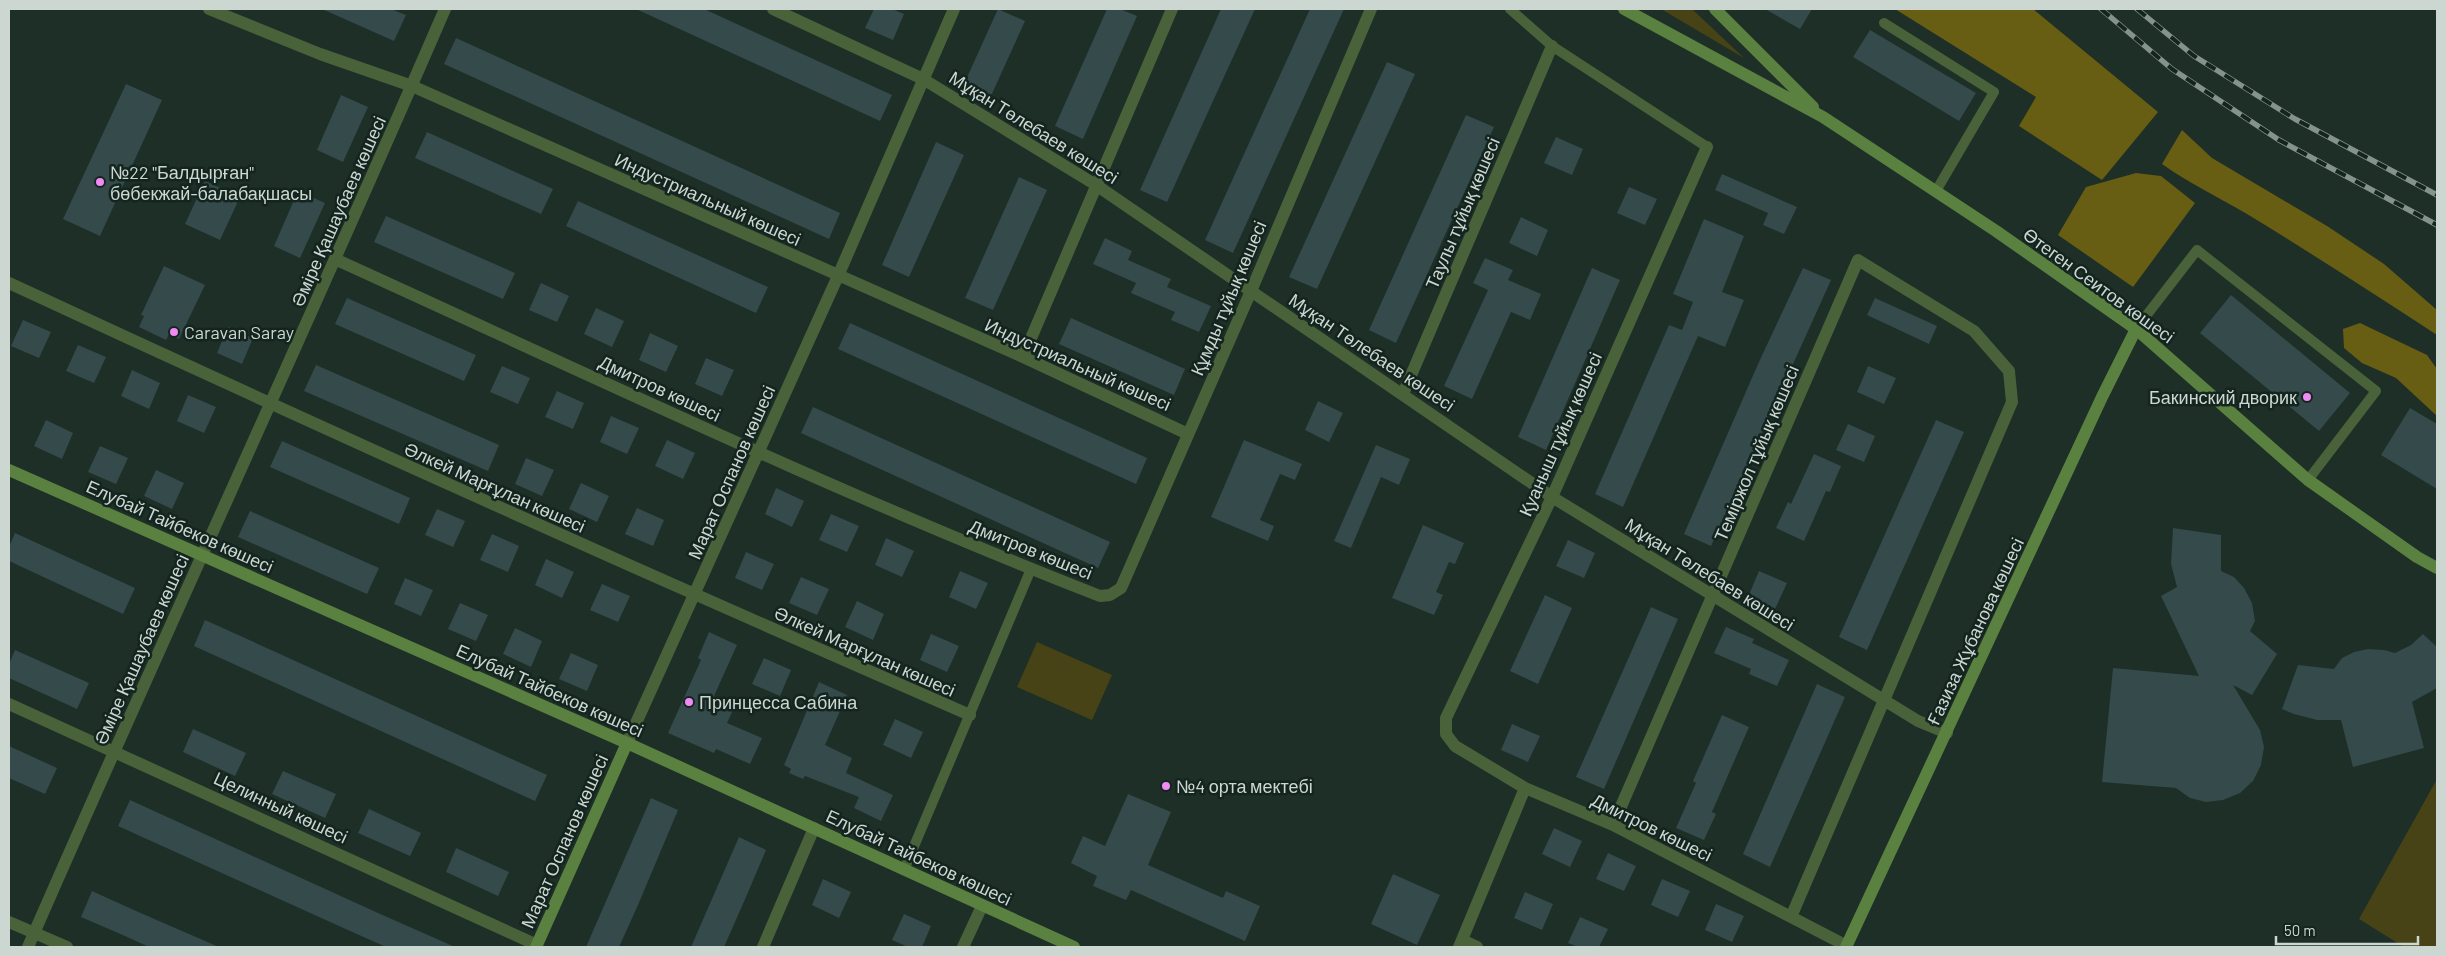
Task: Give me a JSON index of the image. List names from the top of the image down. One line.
{"streets":{"main road":["Өтеген Сеитов көшесі","Марат Оспанов көшесі","Елубай Тайбеков көшесі","Ғазиза Жұбанова көшесі"],"street":["Мұқан Төлебаев көшесі","Индустриальный көшесі","Әміре Қашаубаев көшесі","Таулы тұйық көшесі","Құмды тұйық көшесі","Дмитров көшесі","Қуаныш тұйық көшесі","Теміржол тұйық көшесі","Әлкей Марғұлан көшесі","Целинный көшесі"]},"crossings":[["Мұқан Төлебаев көшесі","Таулы тұйық көшесі"],["Мұқан Төлебаев көшесі","Құмды тұйық көшесі"],["Мұқан Төлебаев көшесі","Қуаныш тұйық көшесі"],["Мұқан Төлебаев көшесі","Теміржол тұйық көшесі"],["Мұқан Төлебаев көшесі","Марат Оспанов көшесі"],["Мұқан Төлебаев көшесі","Ғазиза Жұбанова көшесі"],["Индустриальный көшесі","Әміре Қашаубаев көшесі"],["Индустриальный көшесі","Құмды тұйық көшесі"],["Индустриальный көшесі","Марат Оспанов көшесі"],["Әміре Қашаубаев көшесі","Дмитров көшесі"],["Әміре Қашаубаев көшесі","Әлкей Марғұлан көшесі"],["Әміре Қашаубаев көшесі","Елубай Тайбеков көшесі"],["Әміре Қашаубаев көшесі","Целинный көшесі"],["Өтеген Сеитов көшесі","Ғазиза Жұбанова көшесі"],["Құмды тұйық көшесі","Дмитров көшесі"],["Дмитров көшесі","Қуаныш тұйық көшесі"],["Дмитров көшесі","Теміржол тұйық көшесі"],["Дмитров көшесі","Марат Оспанов көшесі"],["Дмитров көшесі","Ғазиза Жұбанова көшесі"],["Марат Оспанов көшесі","Әлкей Марғұлан көшесі"],["Марат Оспанов көшесі","Елубай Тайбеков көшесі"],["Марат Оспанов көшесі","Целинный көшесі"]],"places":["№22 \"Балдырған\" бөбекжай-балабақшасы","Caravan Saray","Бакинский дворик","Принцесса Сабина","№4 орта мектебі"],"scale_bar":"50 m"}
